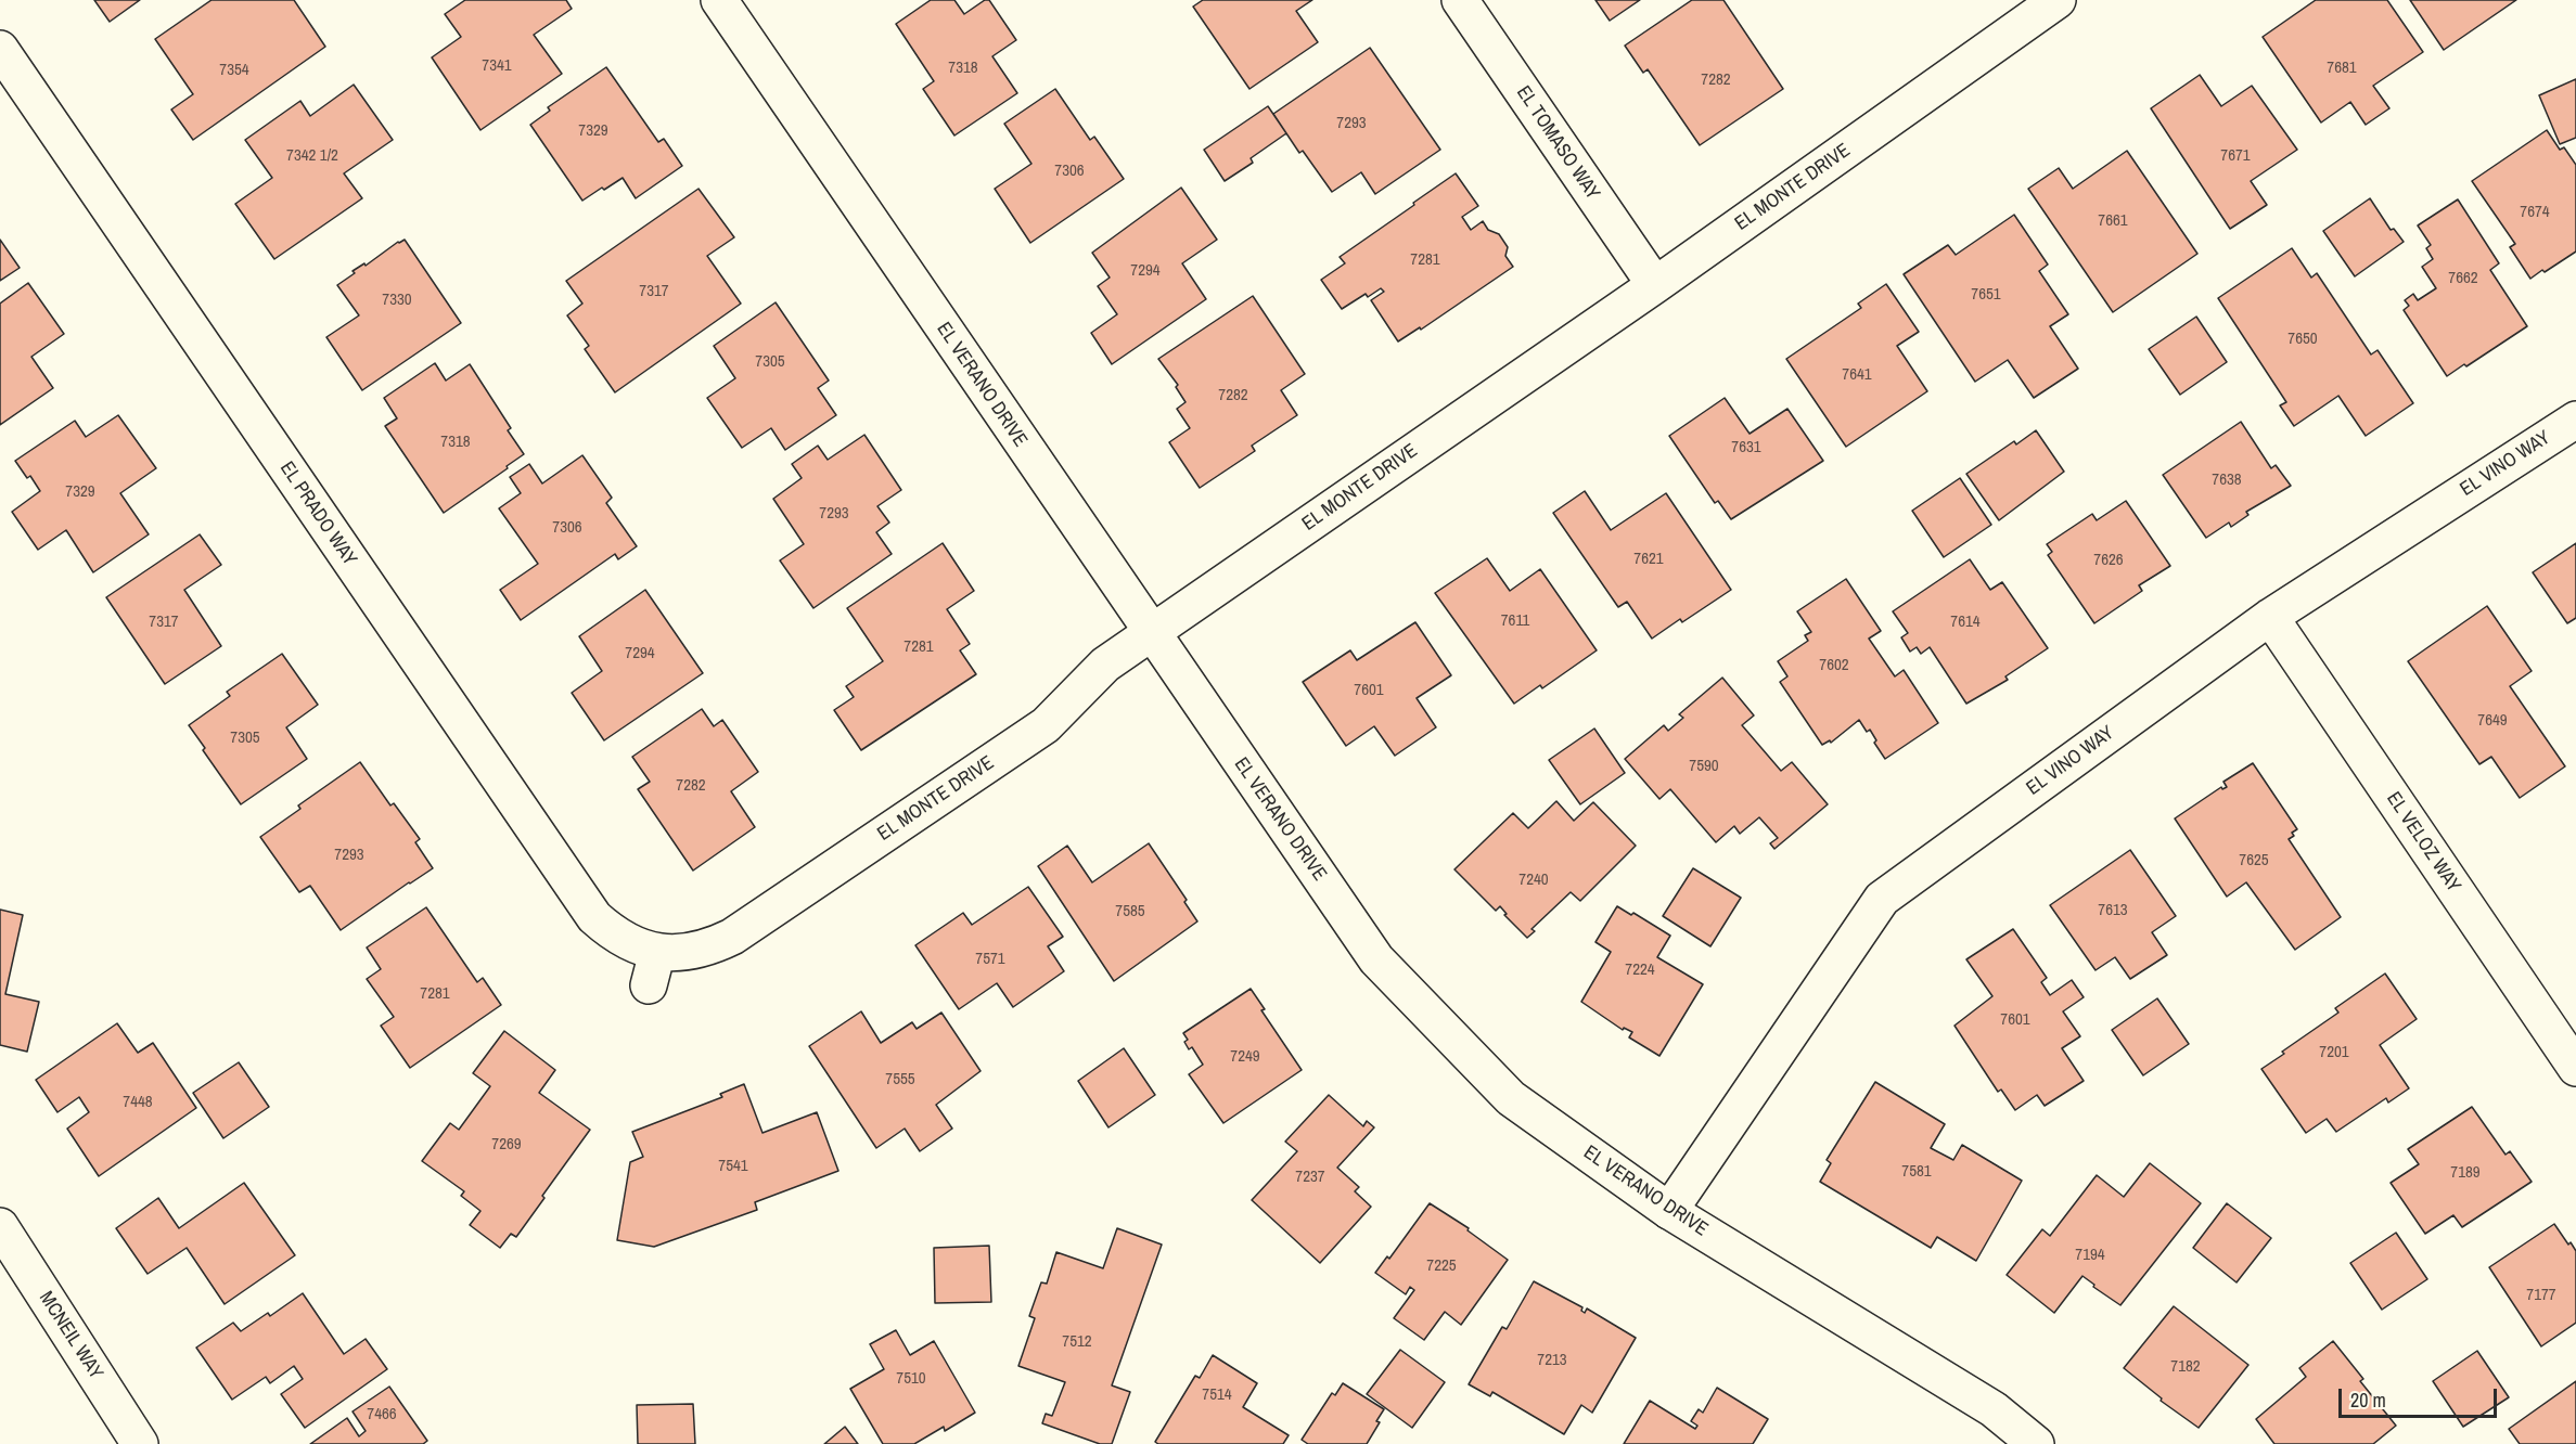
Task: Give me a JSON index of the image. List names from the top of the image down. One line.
{"streets":{"street":["EL TOMASO WAY","EL MONTE DRIVE","EL VERANO DRIVE","EL VINO WAY","EL PRADO WAY","EL VELOZ WAY","MCNEIL WAY"]},"crossings":[["EL TOMASO WAY","EL MONTE DRIVE"],["EL MONTE DRIVE","EL VERANO DRIVE"],["EL MONTE DRIVE","EL PRADO WAY"],["EL VERANO DRIVE","EL VINO WAY"],["EL VINO WAY","EL VELOZ WAY"]],"house_numbers":["7341","7318","7681","7354","7282","7293","7329","7342 1/2","7671","7306","7674","7661","7281","7294","7662","7317","7651","7330","7650","7305","7641","7282","7318","7631","7638","7329","7293","7306","7621","7626","7611","7317","7614","7281","7294","7602","7601","7649","7305","7590","7282","7293","7625","7240","7613","7585","7571","7224","7281","7601","7201","7249","7555","7448","7269","7541","7581","7189","7237","7194","7225","7177","7512","7213","7182","7510","7514","7466"],"scale_bar":"20 m"}
